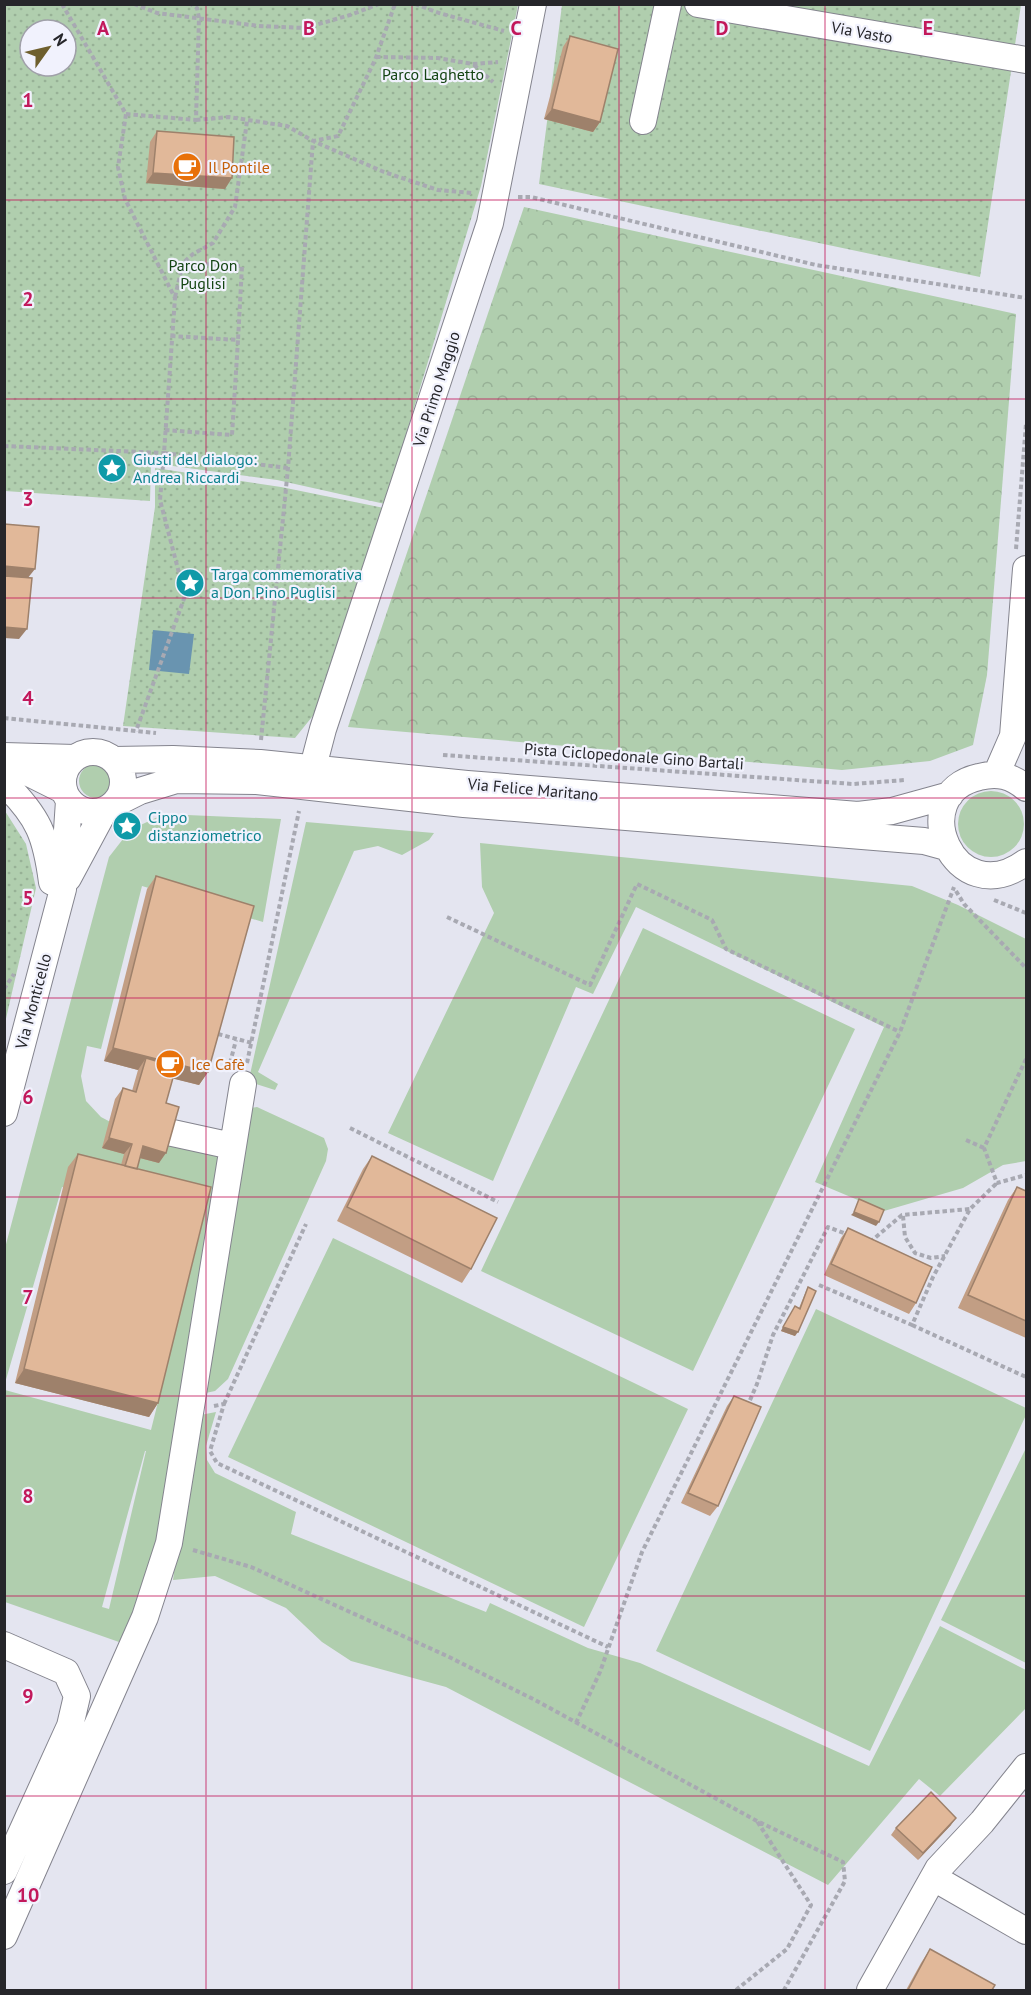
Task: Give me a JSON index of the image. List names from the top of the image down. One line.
{"streets":{"street":["Via Vasto","Via Primo Maggio","Via Felice Maritano","Via Monticello"],"path":["Pista Ciclopedonale Gino Bartali"]},"crossings":[["Via Primo Maggio","Via Felice Maritano"],["Via Felice Maritano","Via Monticello"]],"parks":["Parco Laghetto","Parco Don Puglisi"],"places":{"cafe":["Il Pontile","Ice Cafè"],"place":["Giusti del dialogo: Andrea Riccardi","Targa commemorativa a Don Pino Puglisi","Cippo distanziometrico"]},"north":"top right","grid":{"columns":["A","B","C","D","E"],"rows":["1","2","3","4","5","6","7","8","9","10"]}}
